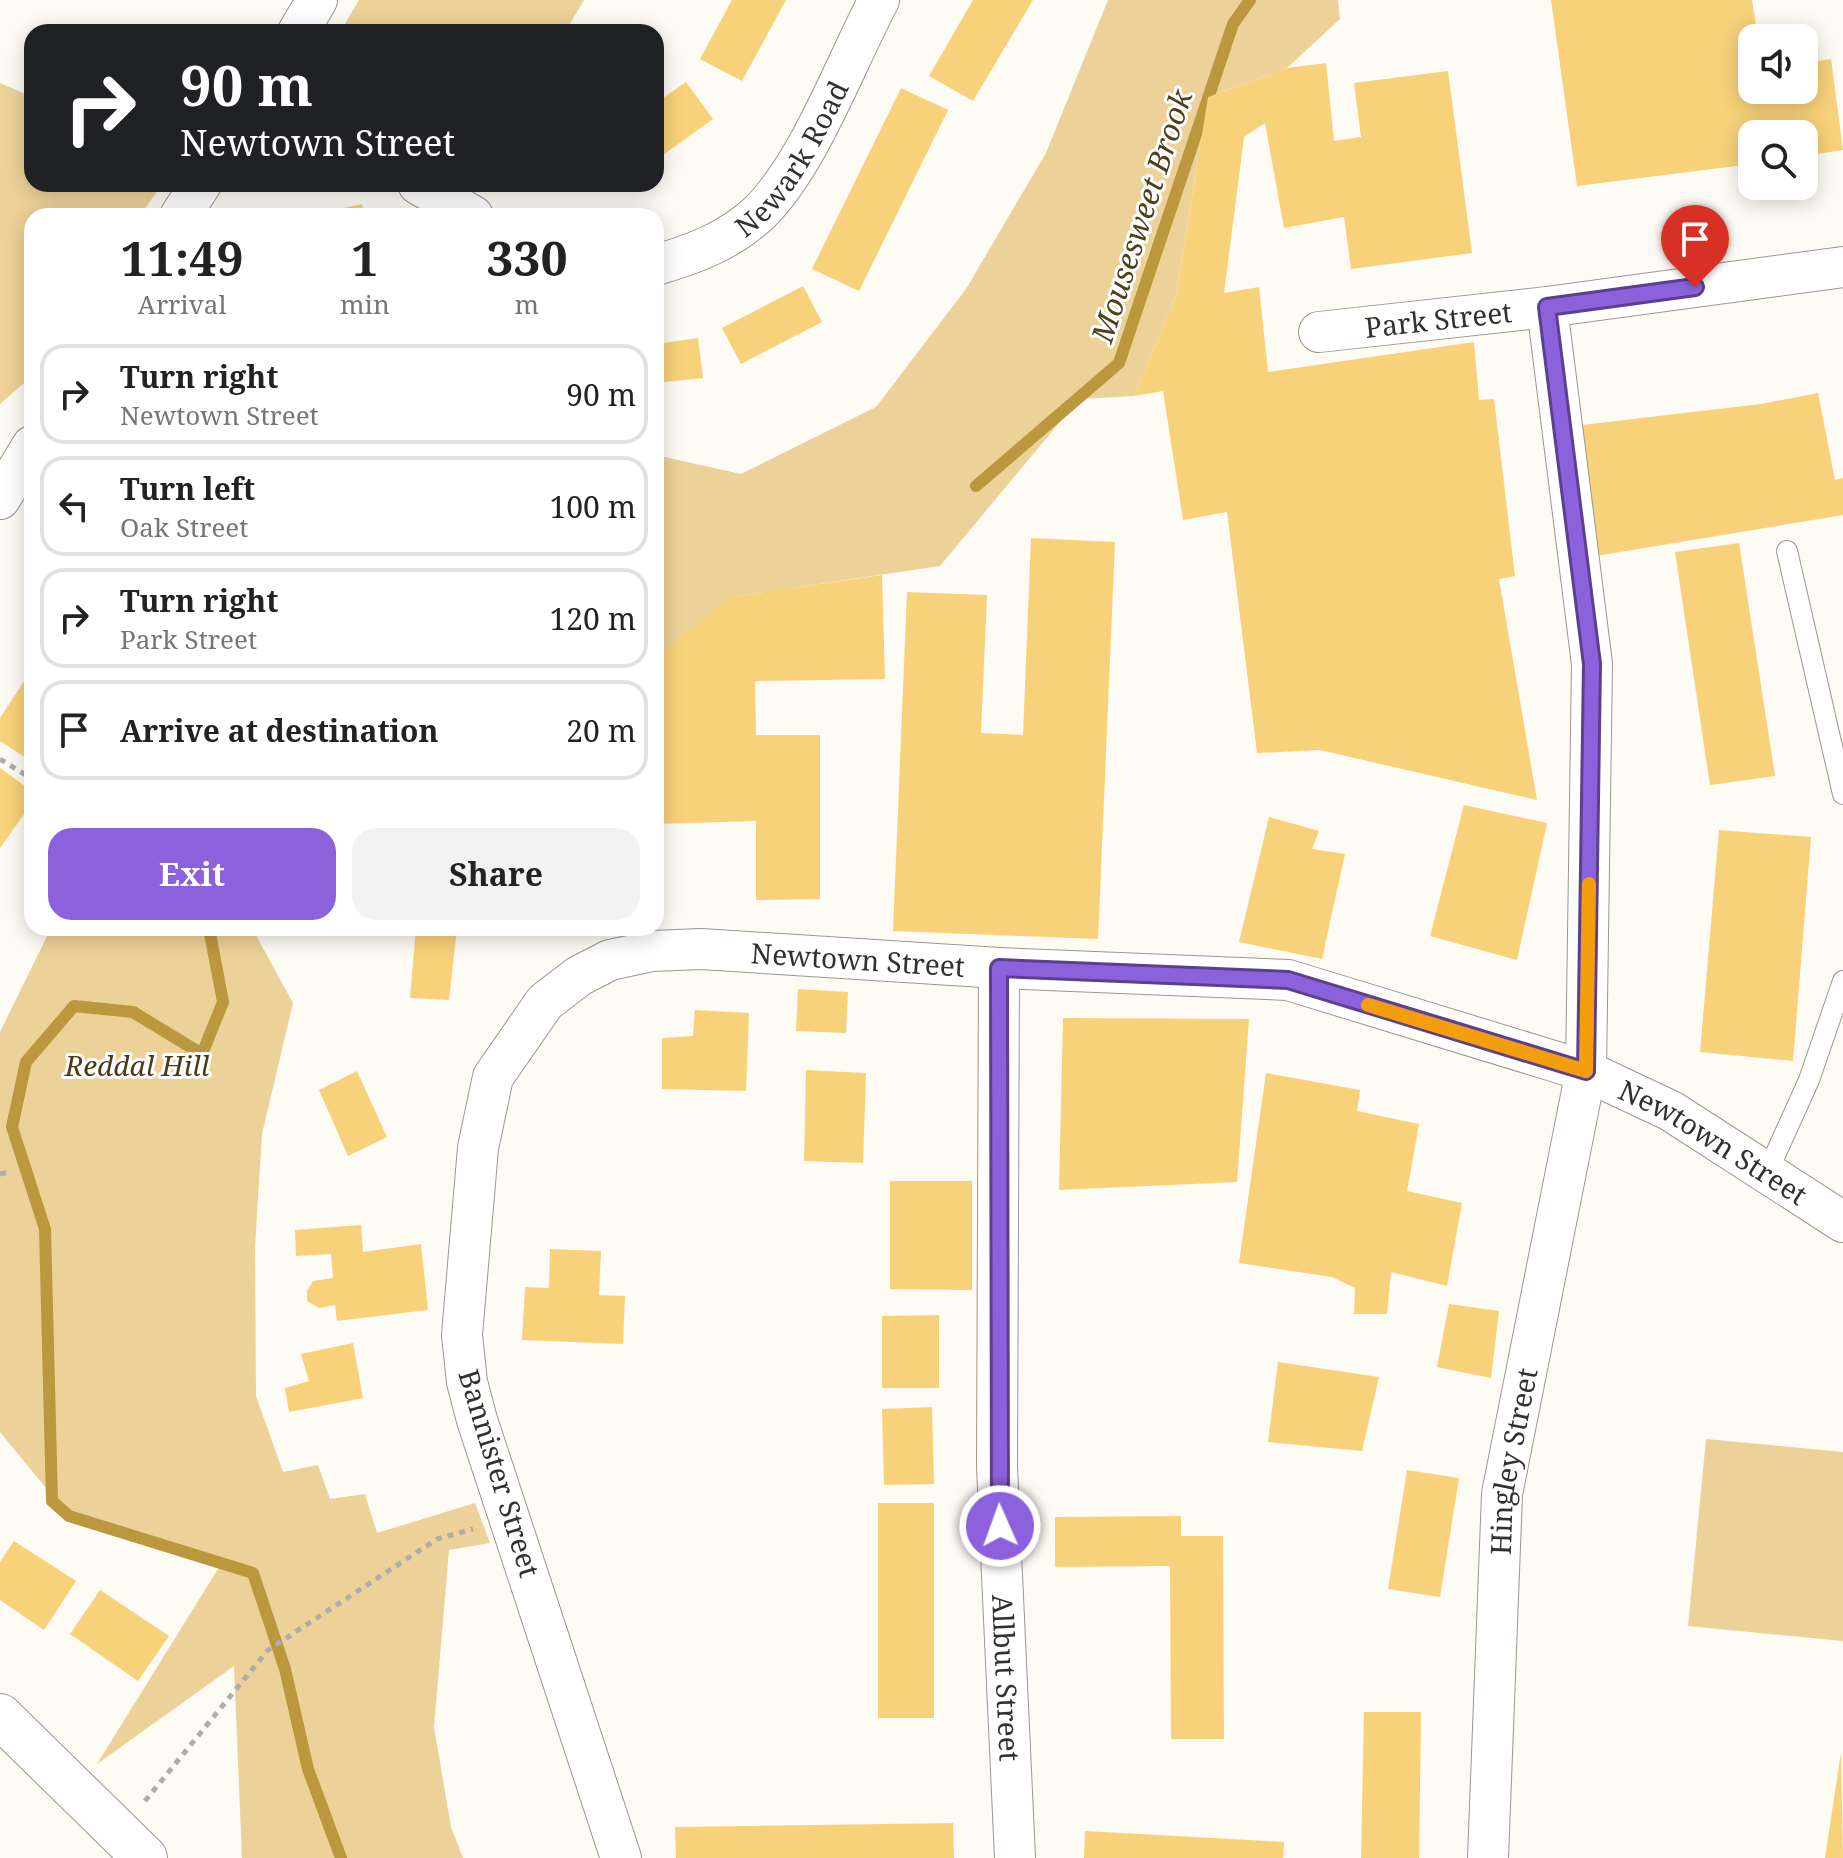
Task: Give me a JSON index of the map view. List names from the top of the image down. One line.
{"streets":{"street":["Newark Road","Park Street","Newtown Street","Hingley Street","Bannister Street","Allbut Street"]},"crossings":[["Park Street","Hingley Street"],["Newtown Street","Hingley Street"],["Newtown Street","Bannister Street"],["Newtown Street","Allbut Street"]],"water":["Mousesweet Brook"],"parks":["Reddal Hill"],"page":{"turn":["90 m","Newtown Street"],"eta":["11:49","Arrival","1","min","330","m"],"list":[{"name":"Turn right","note":"Newtown Street","value":"90 m"},{"name":"Turn left","note":"Oak Street","value":"100 m"},{"name":"Turn right","note":"Park Street","value":"120 m"},{"name":"Arrive at destination","value":"20 m"}],"buttons":["Exit","Share"]}}
